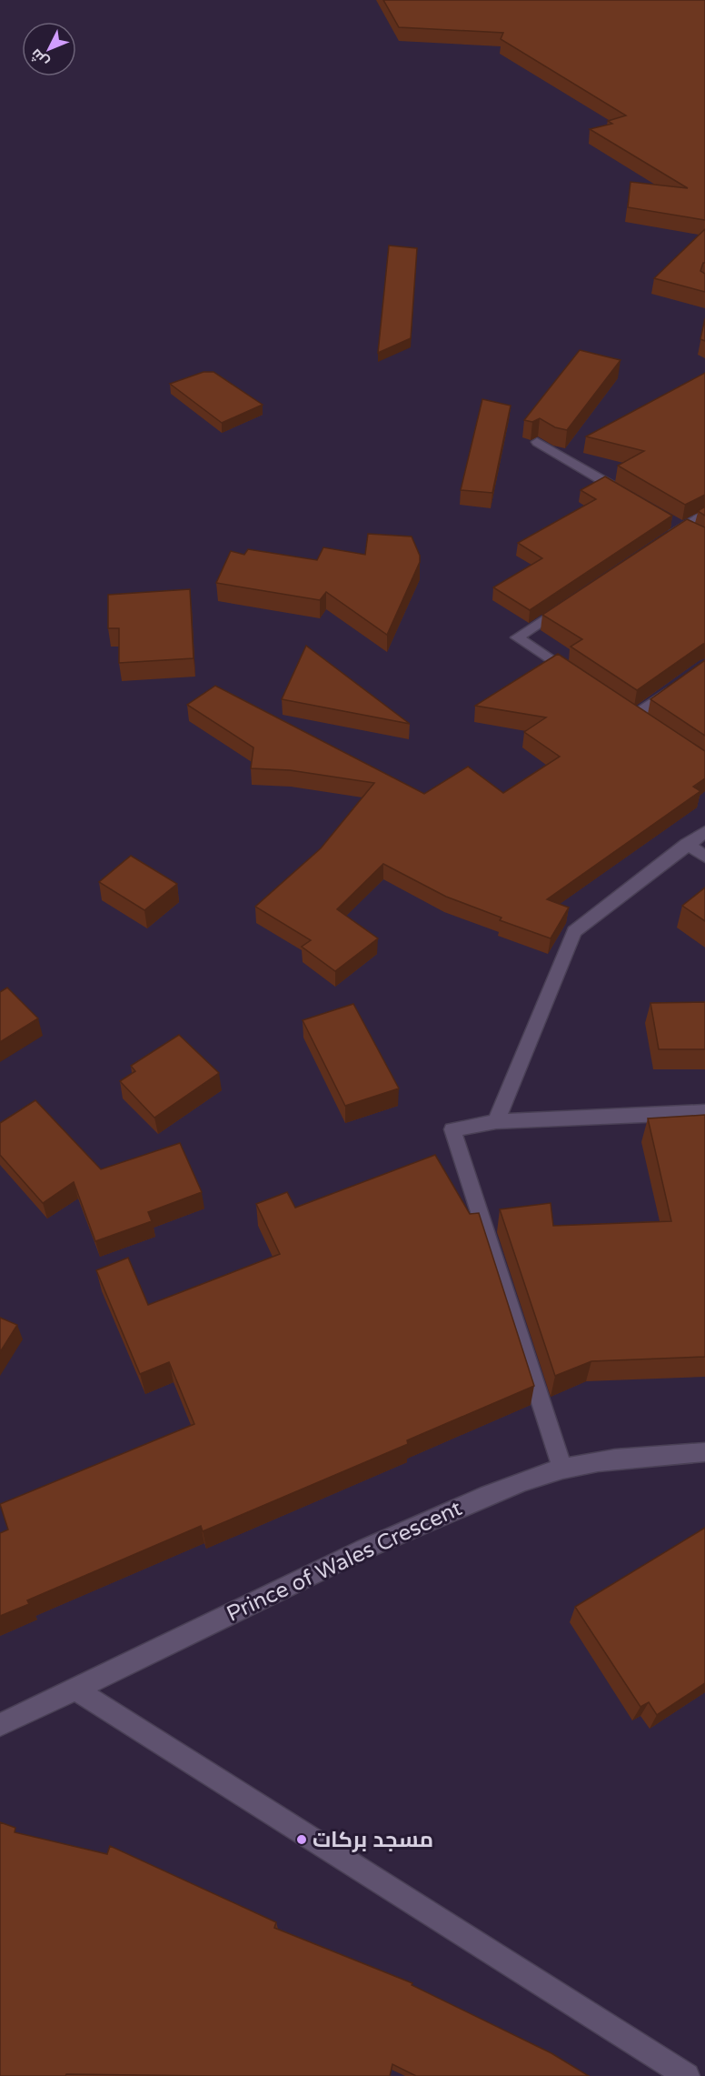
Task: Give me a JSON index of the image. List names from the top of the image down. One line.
{"streets":{"street":["Prince of Wales Crescent"]},"places":["مسجد بركات"],"north":"bottom left"}
